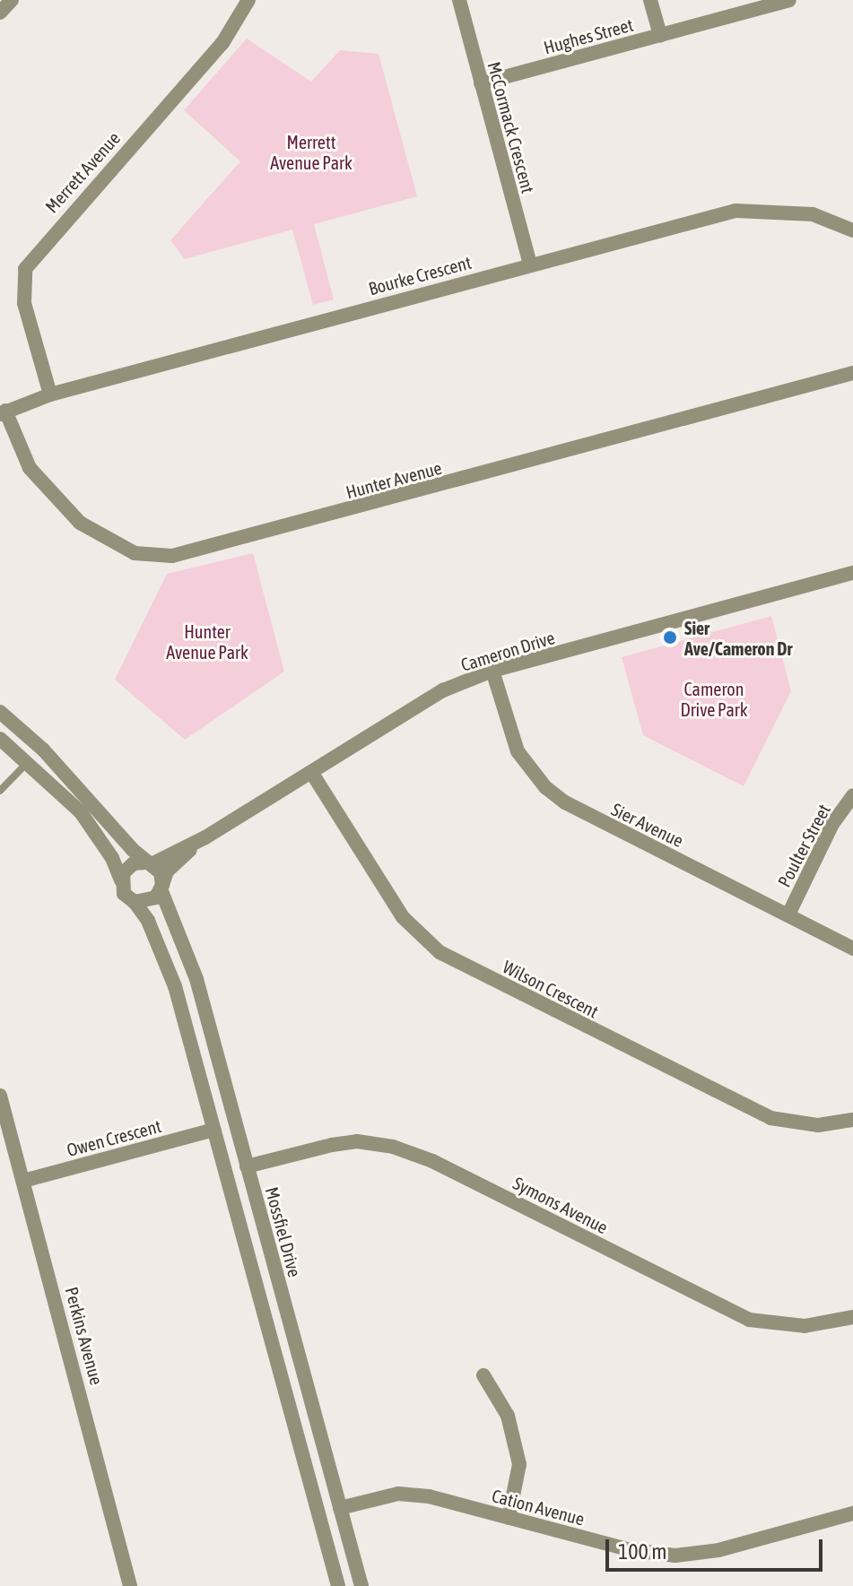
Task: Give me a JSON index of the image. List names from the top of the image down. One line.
{"streets":{"street":["Hughes Street","McCormack Crescent","Merrett Avenue","Bourke Crescent","Hunter Avenue","Cameron Drive","Sier Avenue","Poulter Street","Wilson Crescent","Owen Crescent","Symons Avenue","Mossfiel Drive","Perkins Avenue","Cation Avenue"]},"crossings":[["Hughes Street","McCormack Crescent"],["McCormack Crescent","Bourke Crescent"],["Merrett Avenue","Bourke Crescent"],["Bourke Crescent","Hunter Avenue"],["Cameron Drive","Sier Avenue"],["Cameron Drive","Wilson Crescent"],["Cameron Drive","Mossfiel Drive"],["Sier Avenue","Poulter Street"],["Owen Crescent","Mossfiel Drive"],["Owen Crescent","Perkins Avenue"],["Symons Avenue","Mossfiel Drive"],["Mossfiel Drive","Cation Avenue"]],"parks":["Merrett Avenue Park","Hunter Avenue Park","Cameron Drive Park"],"places":["Sier Ave/Cameron Dr"],"scale_bar":"100 m"}
